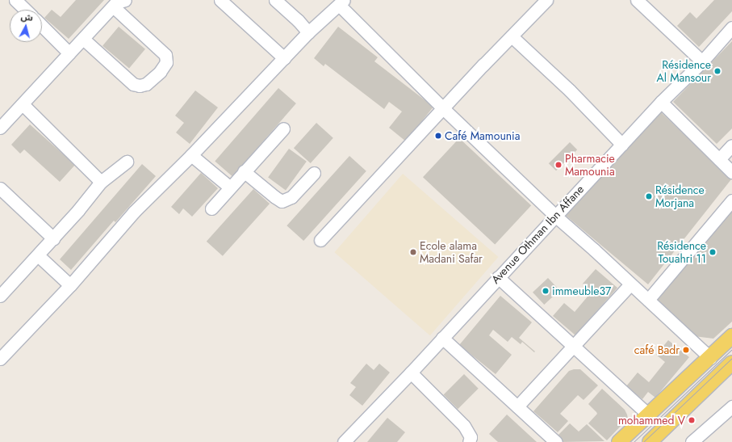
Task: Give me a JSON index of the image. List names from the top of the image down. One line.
{"streets":{"street":["Avenue Othman Ibn Affane"]},"places":["Résidence Al Mansour","Café Mamounia","Pharmacie Mamounia","Résidence Morjana","Ecole alama Madani Safar","Résidence Touahri 11","immeuble37","café Badr","mohammed V"],"north":"top"}
